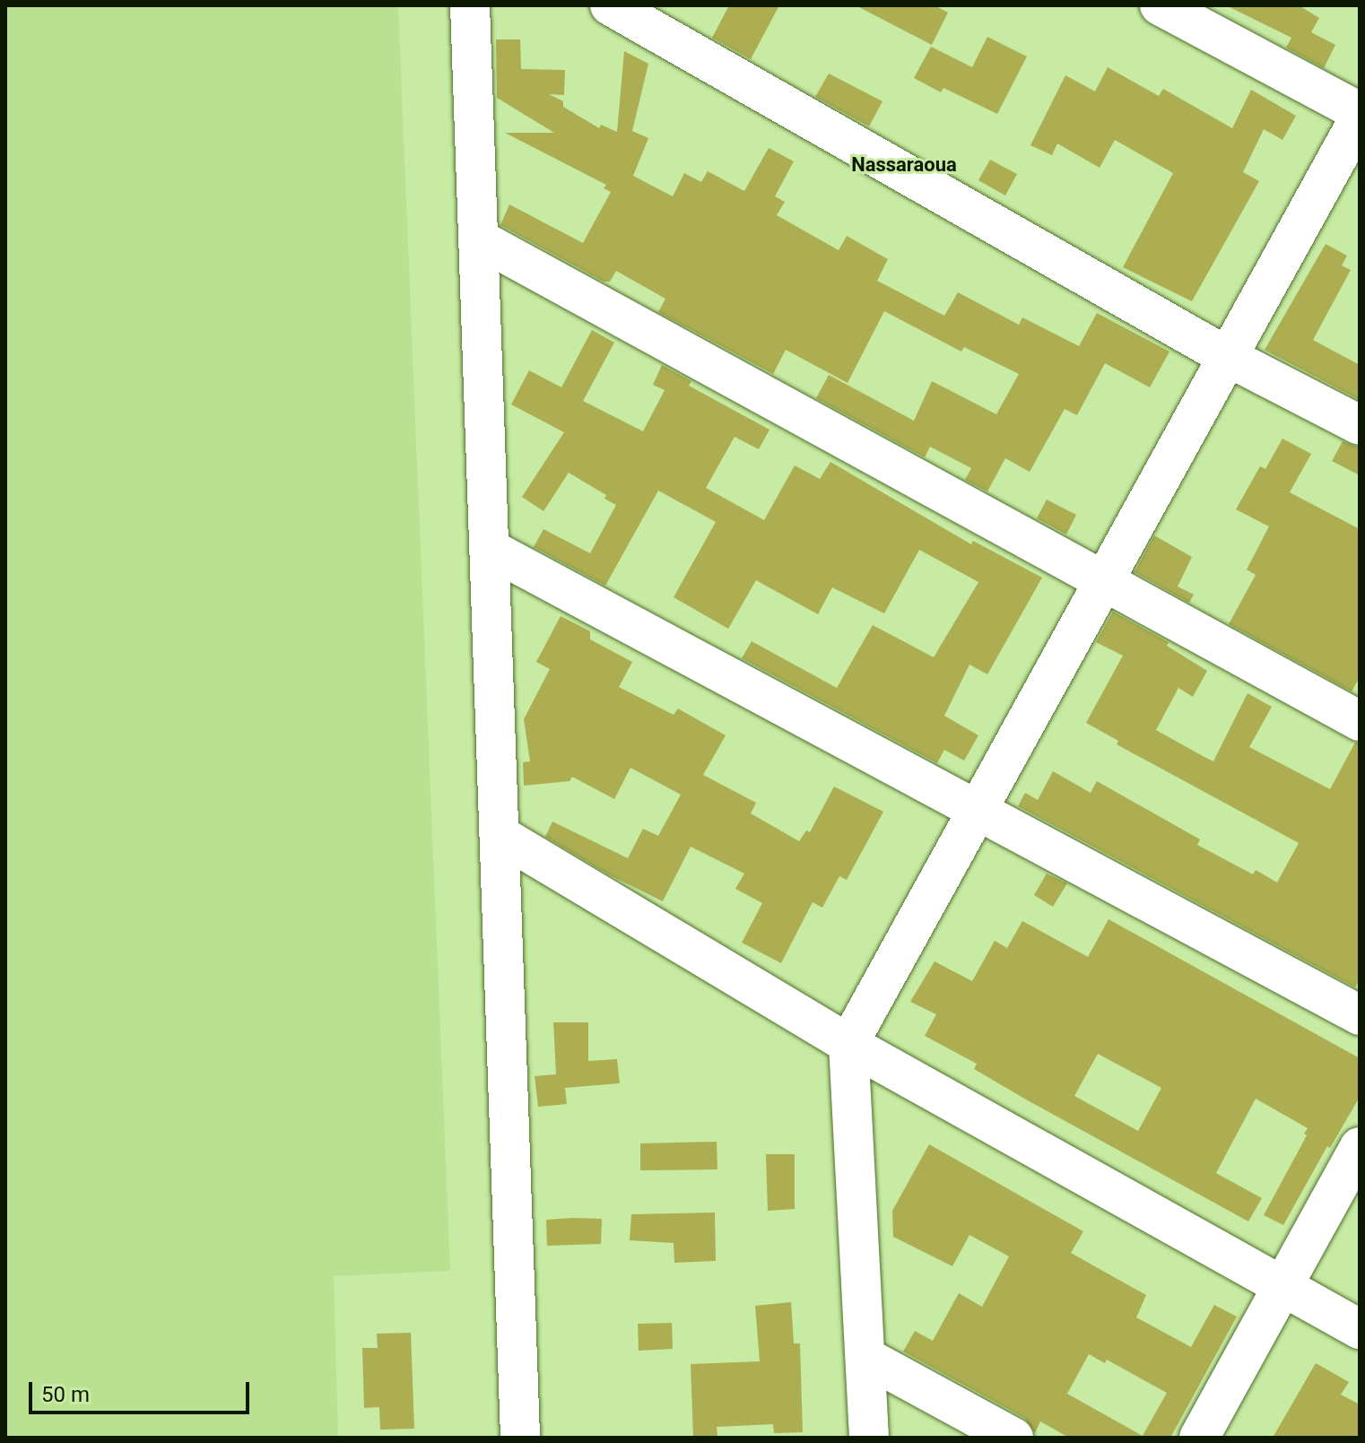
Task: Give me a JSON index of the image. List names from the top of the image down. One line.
{"districts":["Nassaraoua"],"scale_bar":"50 m"}
